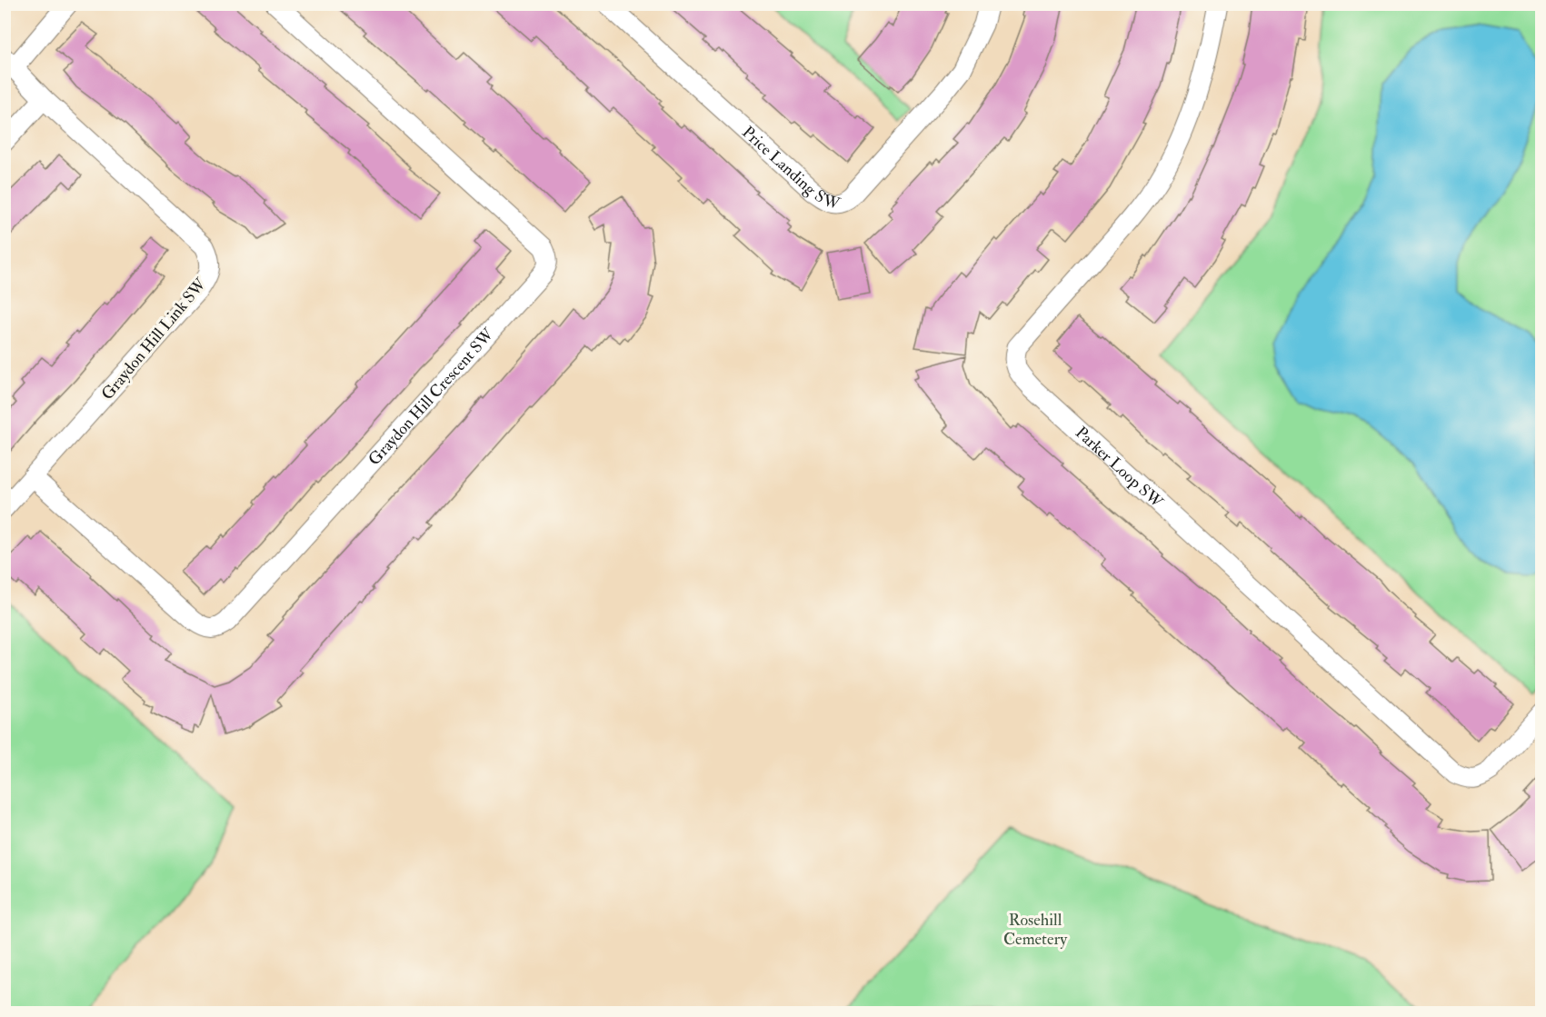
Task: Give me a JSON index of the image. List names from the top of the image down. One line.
{"streets":{"street":["Price Landing SW","Graydon Hill Link SW","Graydon Hill Crescent SW","Parker Loop SW"]},"crossings":[["Graydon Hill Link SW","Graydon Hill Crescent SW"]],"parks":["Rosehill Cemetery"]}
